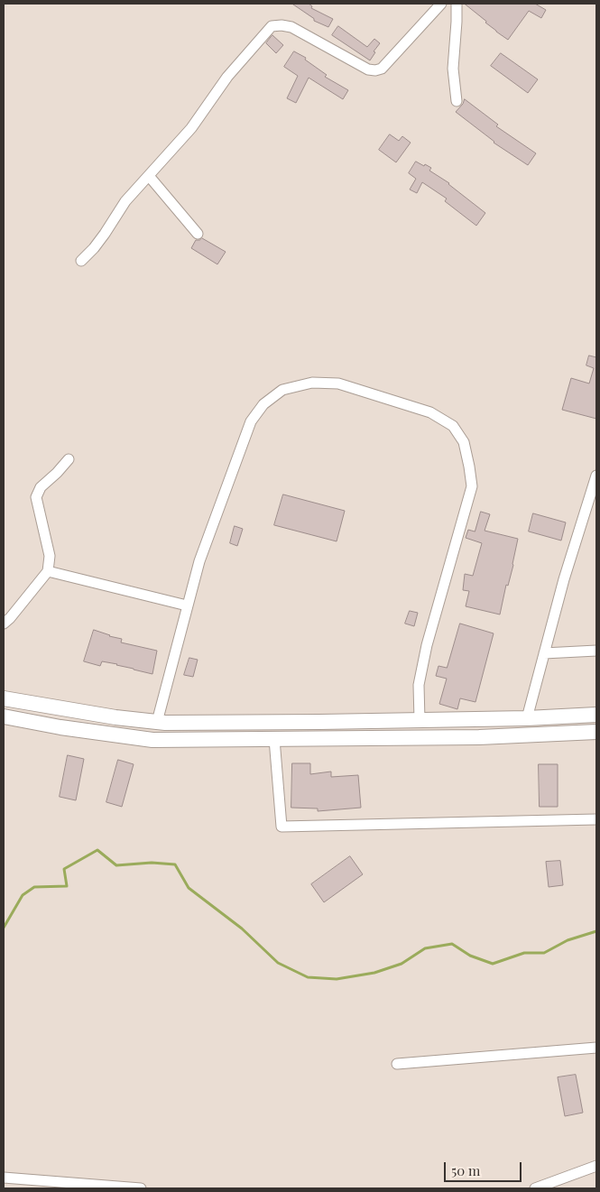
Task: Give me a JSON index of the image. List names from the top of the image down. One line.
{"scale_bar":"50 m"}
